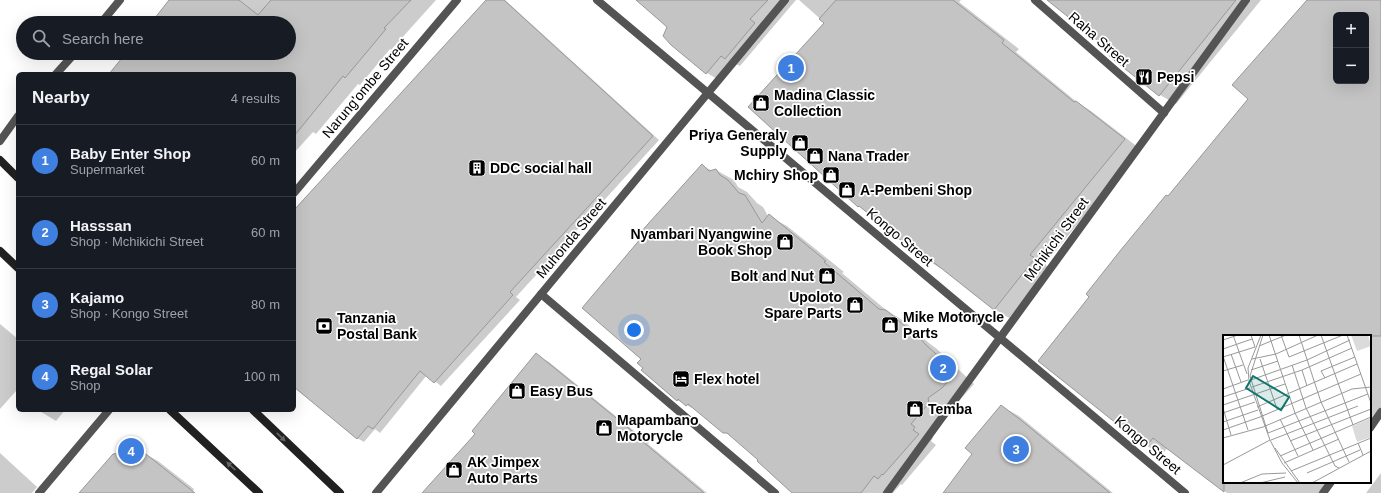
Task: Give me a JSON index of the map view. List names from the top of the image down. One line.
{"streets":{"street":["Raha Street","Narung'ombe Street","Kongo Street","Muhonda Street","Mchikichi Street"]},"crossings":[["Raha Street","Mchikichi Street"],["Kongo Street","Muhonda Street"],["Kongo Street","Mchikichi Street"]],"places":{"restaurant":["Pepsi"],"shop":["Madina Classic Collection","Priya Generaly Supply","Nana Trader","Mchiry Shop","A-Pembeni Shop","Nyambari Nyangwine Book Shop","Bolt and Nut","Upoloto Spare Parts","Mike Motorycle Parts","Easy Bus","Temba","Mapambano Motorycle","AK Jimpex Auto Parts"],"building":["DDC social hall"],"bank":["Tanzania Postal Bank"],"hotel":["Flex hotel"]},"page":{"map_buttons":["+","−"],"search":"Search here","pins":["1","2","3","4"],"heading":["Nearby","4 results"],"list":[{"mark":"1","name":"Baby Enter Shop","note":"Supermarket","value":"60 m"},{"mark":"2","name":"Hasssan","note":"Shop · Mchikichi Street","value":"60 m"},{"mark":"3","name":"Kajamo","note":"Shop · Kongo Street","value":"80 m"},{"mark":"4","name":"Regal Solar","note":"Shop","value":"100 m"}]}}
